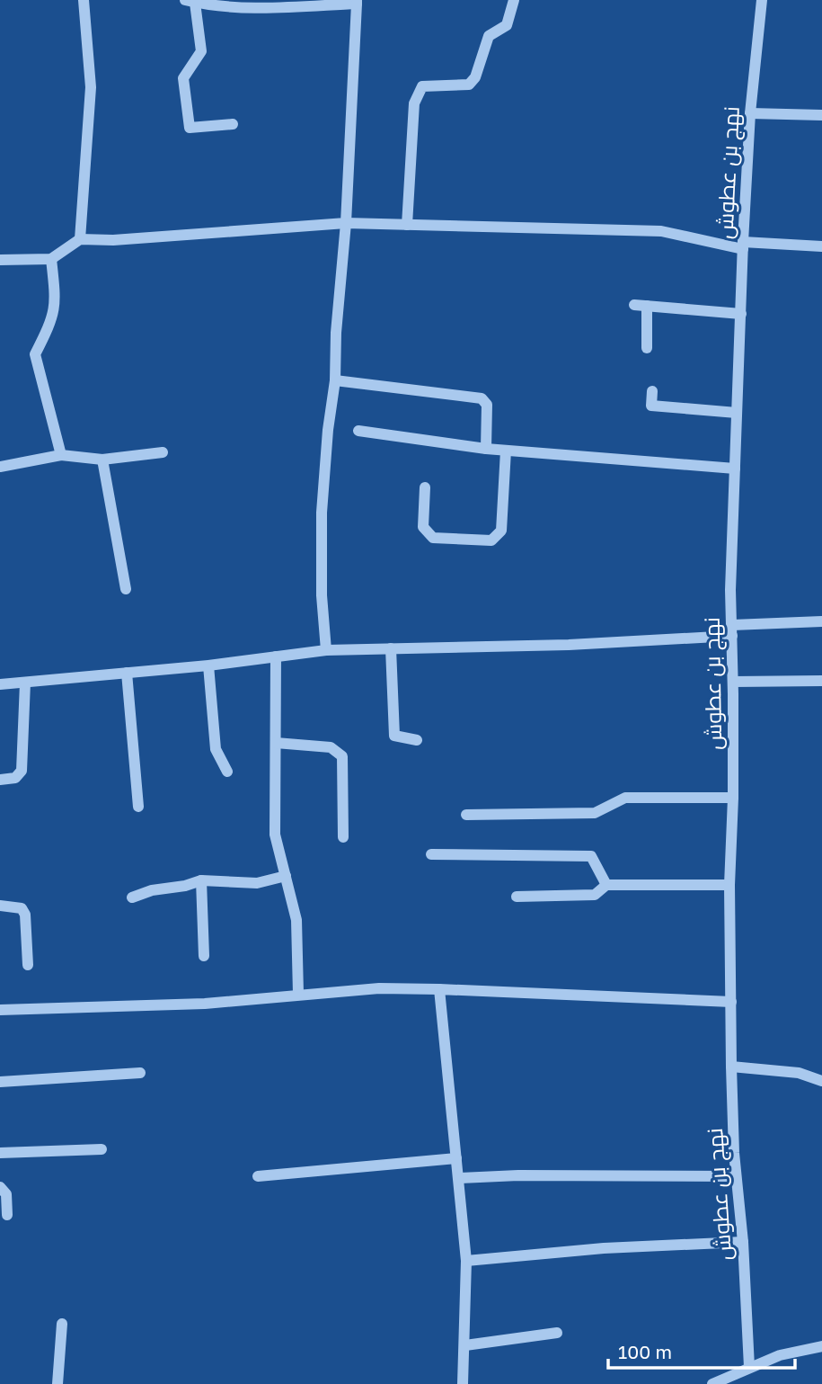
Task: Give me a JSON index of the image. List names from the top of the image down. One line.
{"streets":{"street":["نهج بن عطوش"]},"scale_bar":"100 m"}
